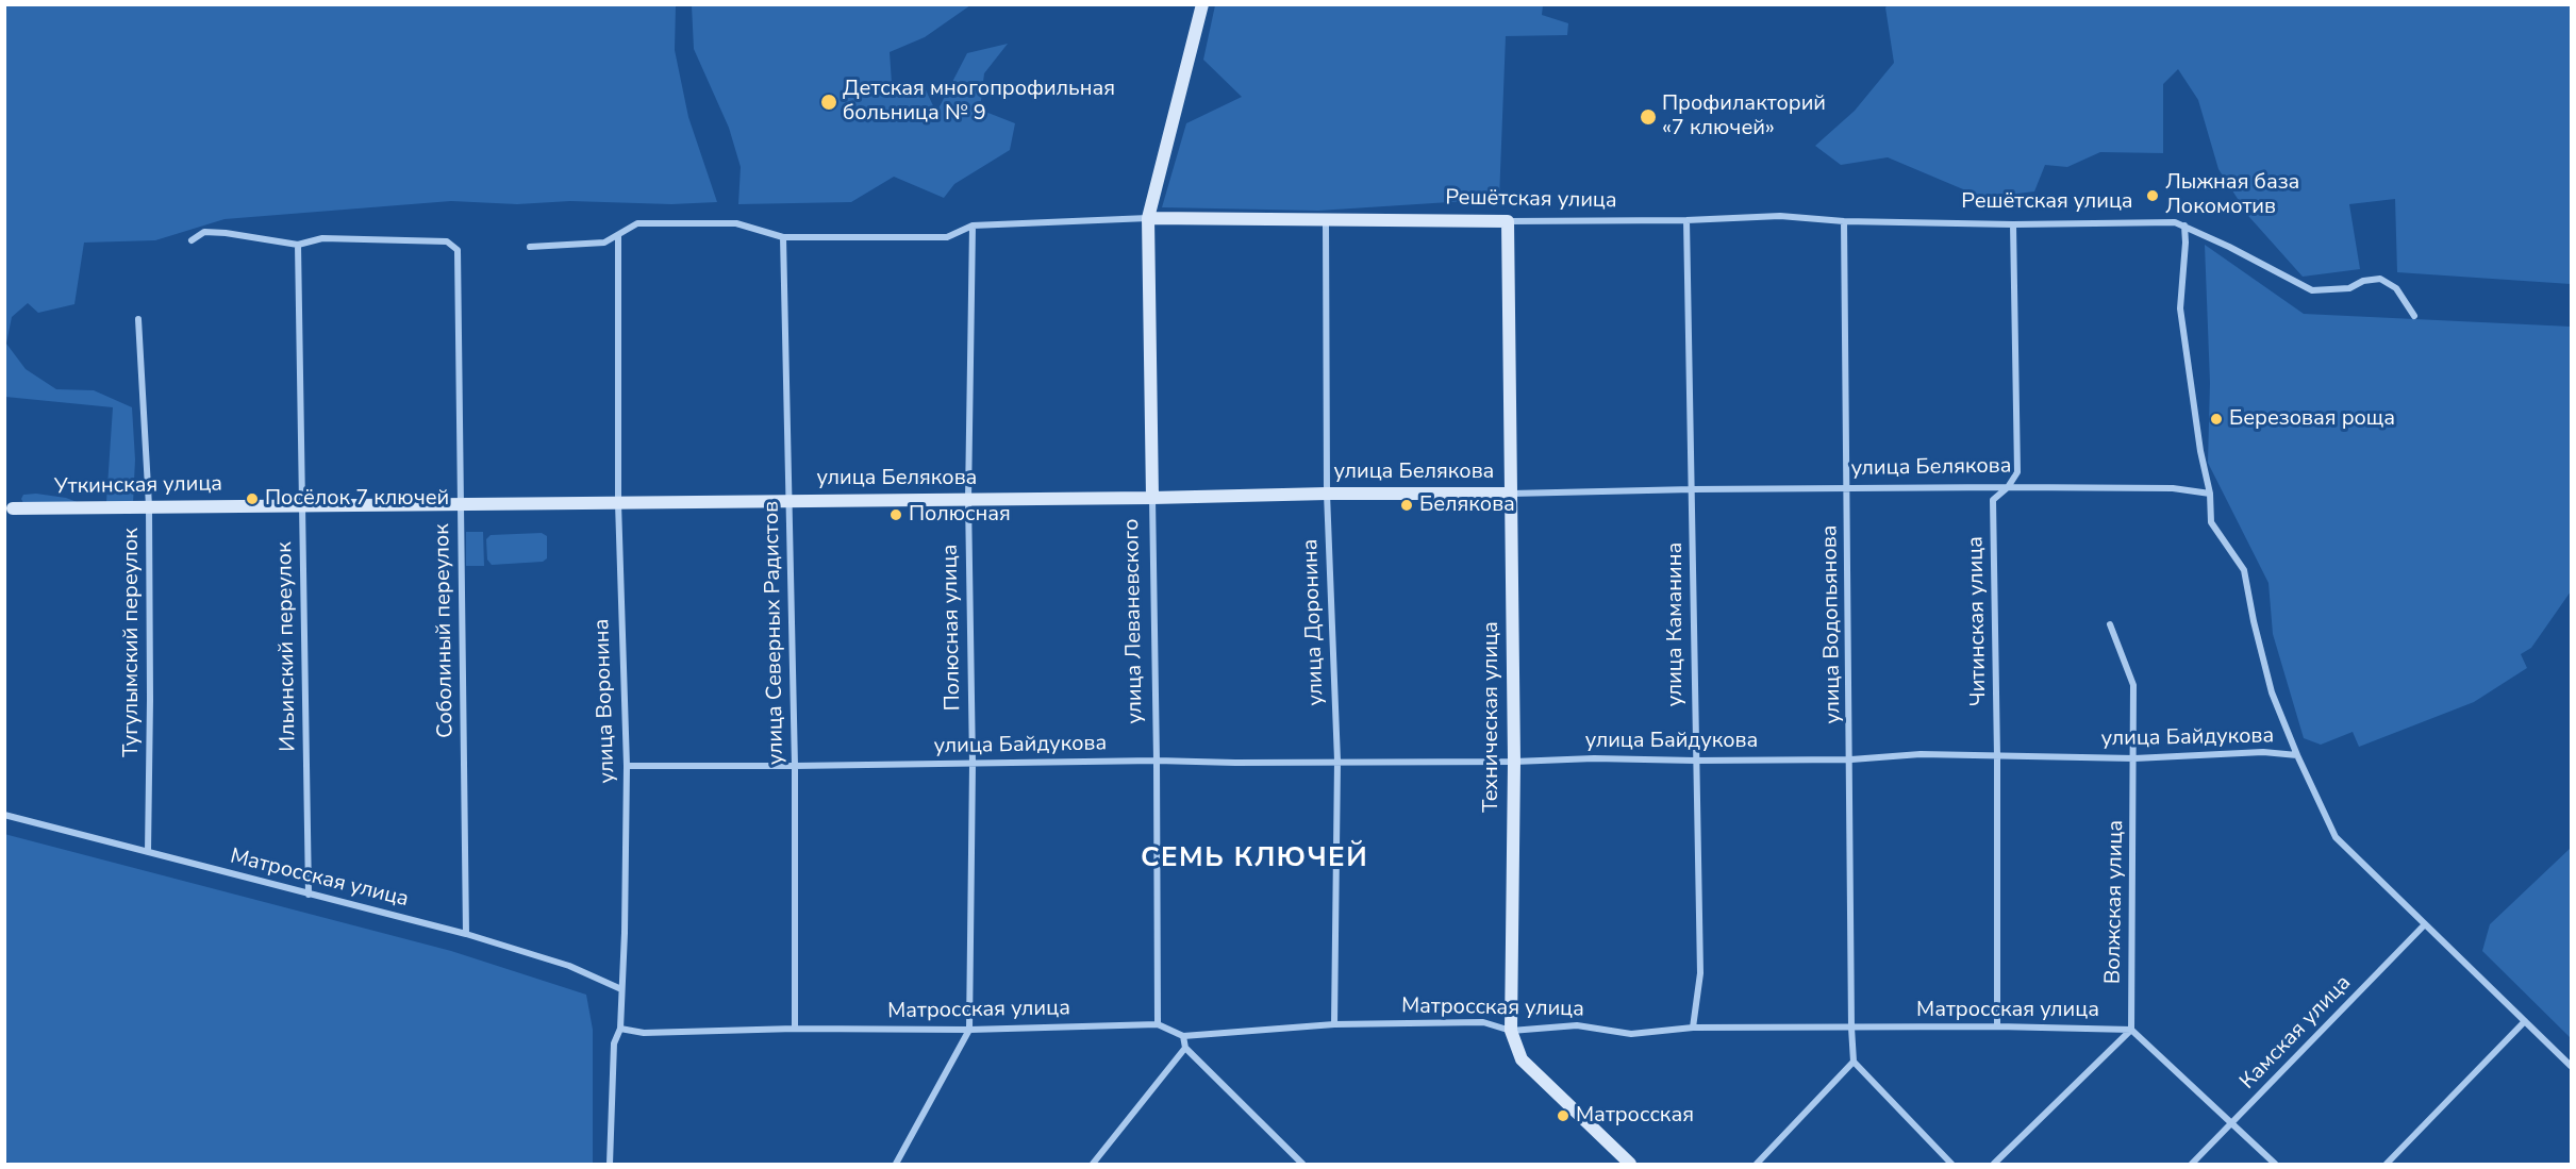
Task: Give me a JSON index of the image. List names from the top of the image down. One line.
{"streets":{"street":["Решётская улица","улица Белякова","Уткинская улица","улица Леваневского","Читинская улица","улица Доронина","улица Каманина","улица Водопьянова","Полюсная улица","Соболиный переулок","улица Северных Радистов","Тугулымский переулок","Ильинский переулок","улица Воронина","Техническая улица","улица Байдукова","Матросская улица","Волжская улица","Камская улица"]},"crossings":[["Решётская улица","улица Леваневского"],["Решётская улица","Читинская улица"],["Решётская улица","улица Доронина"],["Решётская улица","улица Каманина"],["Решётская улица","улица Водопьянова"],["Решётская улица","Полюсная улица"],["Решётская улица","улица Северных Радистов"],["Решётская улица","улица Воронина"],["Решётская улица","Техническая улица"],["улица Белякова","Уткинская улица"],["улица Белякова","улица Леваневского"],["улица Белякова","Читинская улица"],["улица Белякова","улица Доронина"],["улица Белякова","улица Каманина"],["улица Белякова","улица Водопьянова"],["улица Белякова","Полюсная улица"],["улица Белякова","улица Северных Радистов"],["улица Белякова","улица Воронина"],["улица Белякова","Техническая улица"],["Уткинская улица","Соболиный переулок"],["Уткинская улица","Тугулымский переулок"],["Уткинская улица","Ильинский переулок"],["Уткинская улица","улица Воронина"],["улица Леваневского","улица Байдукова"],["улица Леваневского","Матросская улица"],["Читинская улица","улица Байдукова"],["Читинская улица","Матросская улица"],["улица Доронина","улица Байдукова"],["улица Доронина","Матросская улица"],["улица Каманина","улица Байдукова"],["улица Каманина","Матросская улица"],["улица Водопьянова","улица Байдукова"],["улица Водопьянова","Матросская улица"],["Полюсная улица","улица Байдукова"],["Полюсная улица","Матросская улица"],["Соболиный переулок","Ильинский переулок"],["Соболиный переулок","Матросская улица"],["улица Северных Радистов","улица Байдукова"],["улица Северных Радистов","Матросская улица"],["Тугулымский переулок","Матросская улица"],["Ильинский переулок","Матросская улица"],["улица Воронина","улица Байдукова"],["улица Воронина","Матросская улица"],["Техническая улица","улица Байдукова"],["Техническая улица","Матросская улица"],["улица Байдукова","Волжская улица"],["улица Байдукова","Камская улица"],["Матросская улица","Волжская улица"]],"districts":["СЕМЬ КЛЮЧЕЙ"],"places":["Детская многопрофильная больница № 9","Профилакторий «7 ключей»","Лыжная база Локомотив","Березовая роща","Посёлок 7 ключей","Белякова","Полюсная","Матросская"]}
